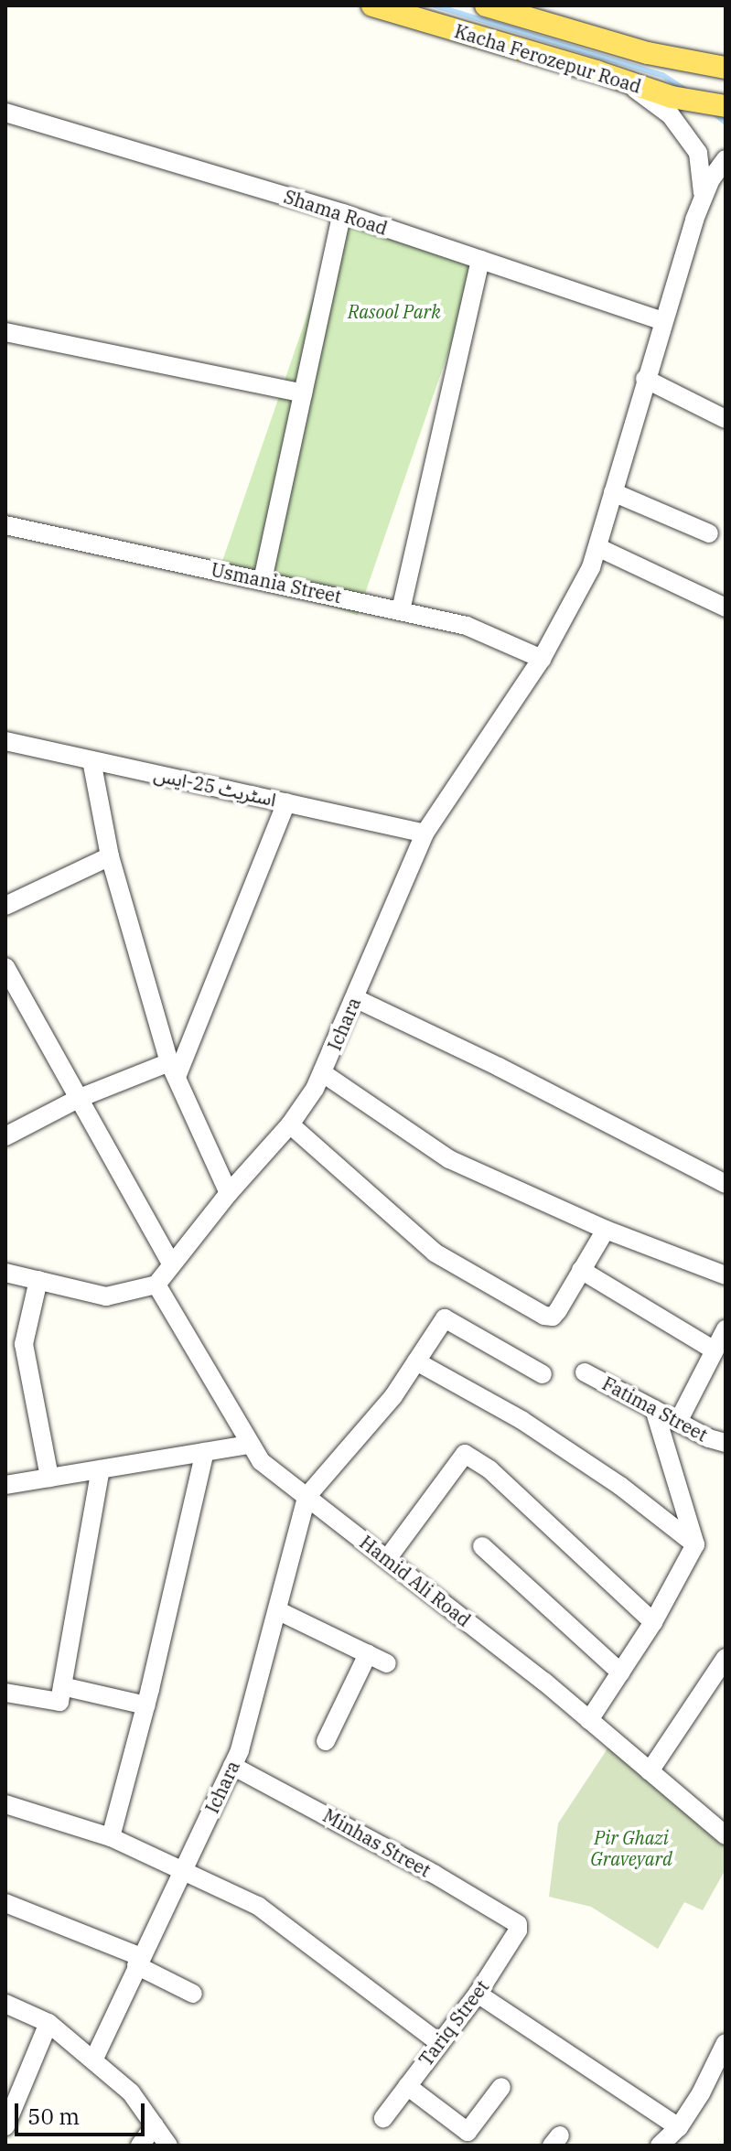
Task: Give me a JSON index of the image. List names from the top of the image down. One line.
{"streets":{"main road":["Kacha Ferozepur Road"],"street":["Shama Road","Usmania Street","اسٹریٹ 25-ایس","Ichara","Fatima Street","Hamid Ali Road","Minhas Street","Tariq Street"]},"crossings":[["اسٹریٹ 25-ایس","Ichara"],["Ichara","Hamid Ali Road"],["Ichara","Minhas Street"],["Minhas Street","Tariq Street"]],"parks":["Rasool Park","Pir Ghazi Graveyard"],"scale_bar":"50 m"}
